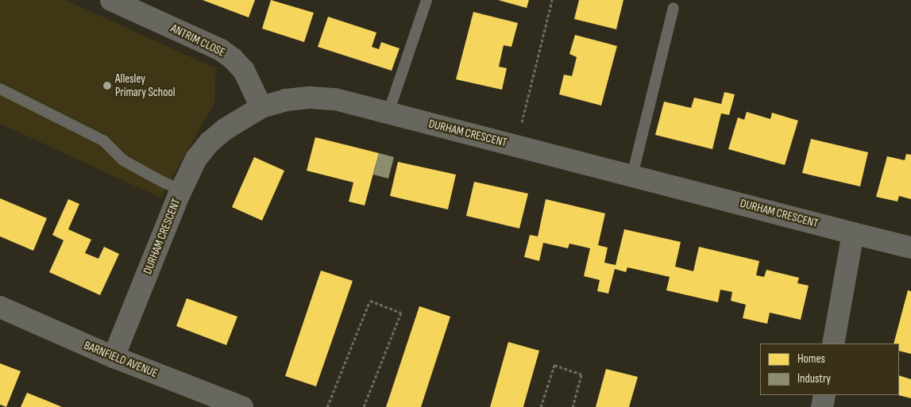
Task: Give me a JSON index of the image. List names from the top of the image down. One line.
{"streets":{"street":["ANTRIM CLOSE","DURHAM CRESCENT","BARNFIELD AVENUE"]},"crossings":[["ANTRIM CLOSE","DURHAM CRESCENT"],["DURHAM CRESCENT","BARNFIELD AVENUE"]],"places":["Allesley Primary School"],"legend":["Homes","Industry"]}
